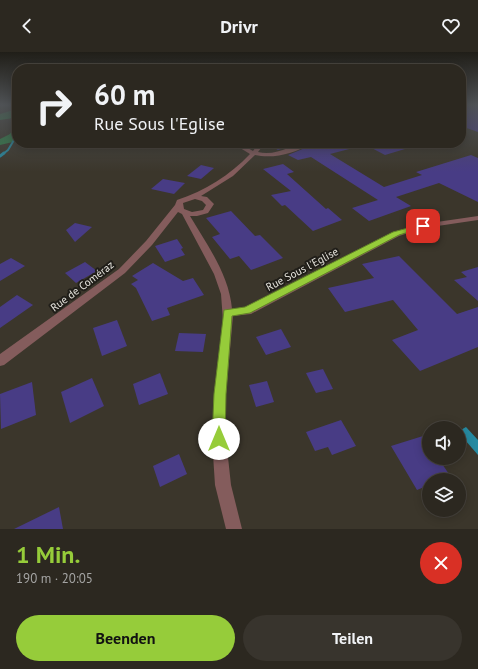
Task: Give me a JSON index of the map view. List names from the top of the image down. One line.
{"streets":{"street":["Rue Sous l'Eglise","Rue de Coméraz"]},"page":{"header":"Drivr","turn":["60 m","Rue Sous l'Eglise"],"heading":["1 Min.","190 m · 20:05"],"buttons":["Beenden","Teilen"]}}
